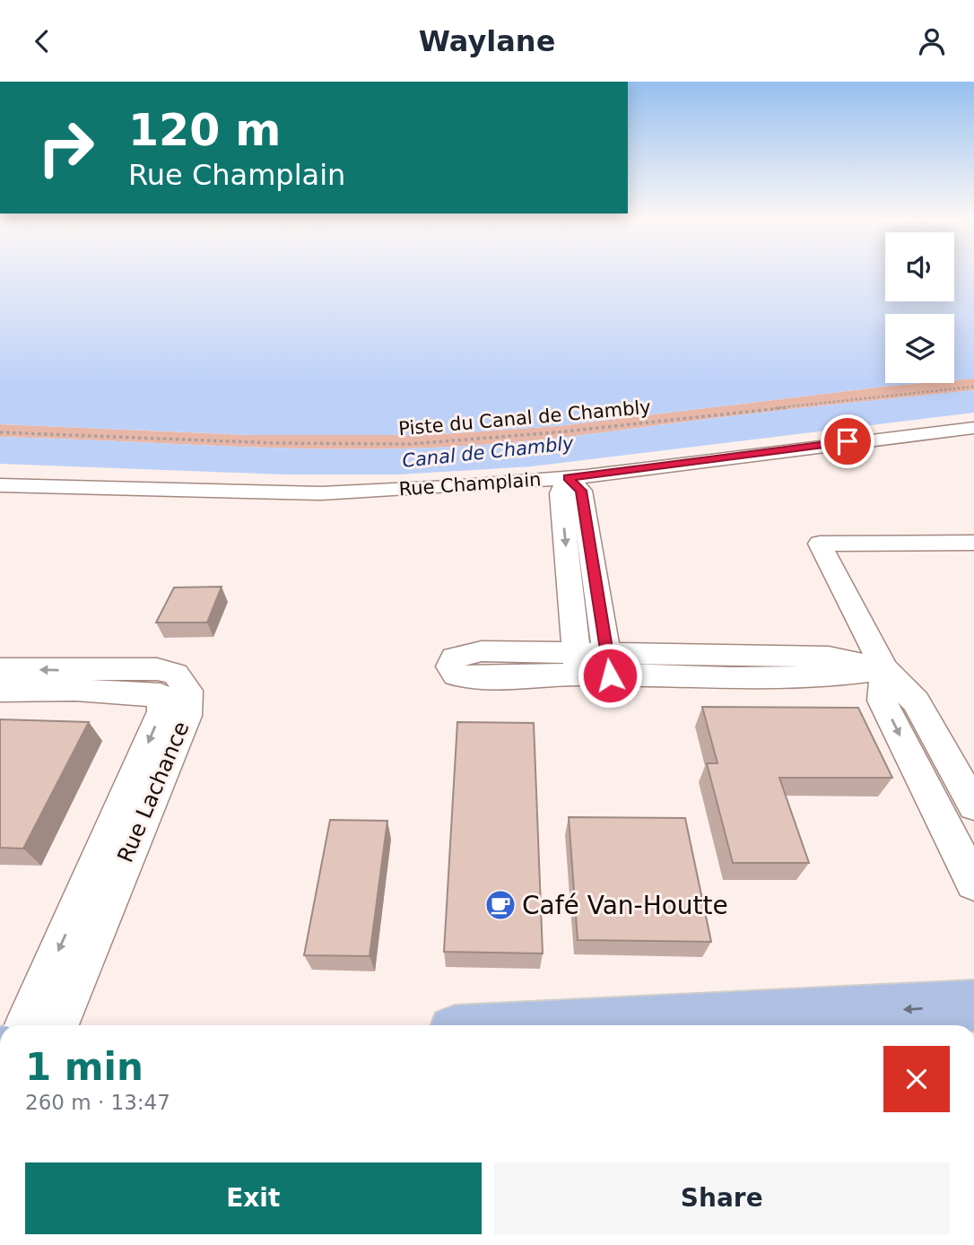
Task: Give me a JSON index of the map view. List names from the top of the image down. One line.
{"streets":{"street":["Rue Champlain","Rue Lachance"],"path":["Piste du Canal de Chambly"]},"water":["Canal de Chambly"],"places":{"cafe":["Café Van-Houtte"]},"page":{"header":"Waylane","turn":["120 m","Rue Champlain"],"heading":["1 min","260 m · 13:47"],"buttons":["Exit","Share"]}}
